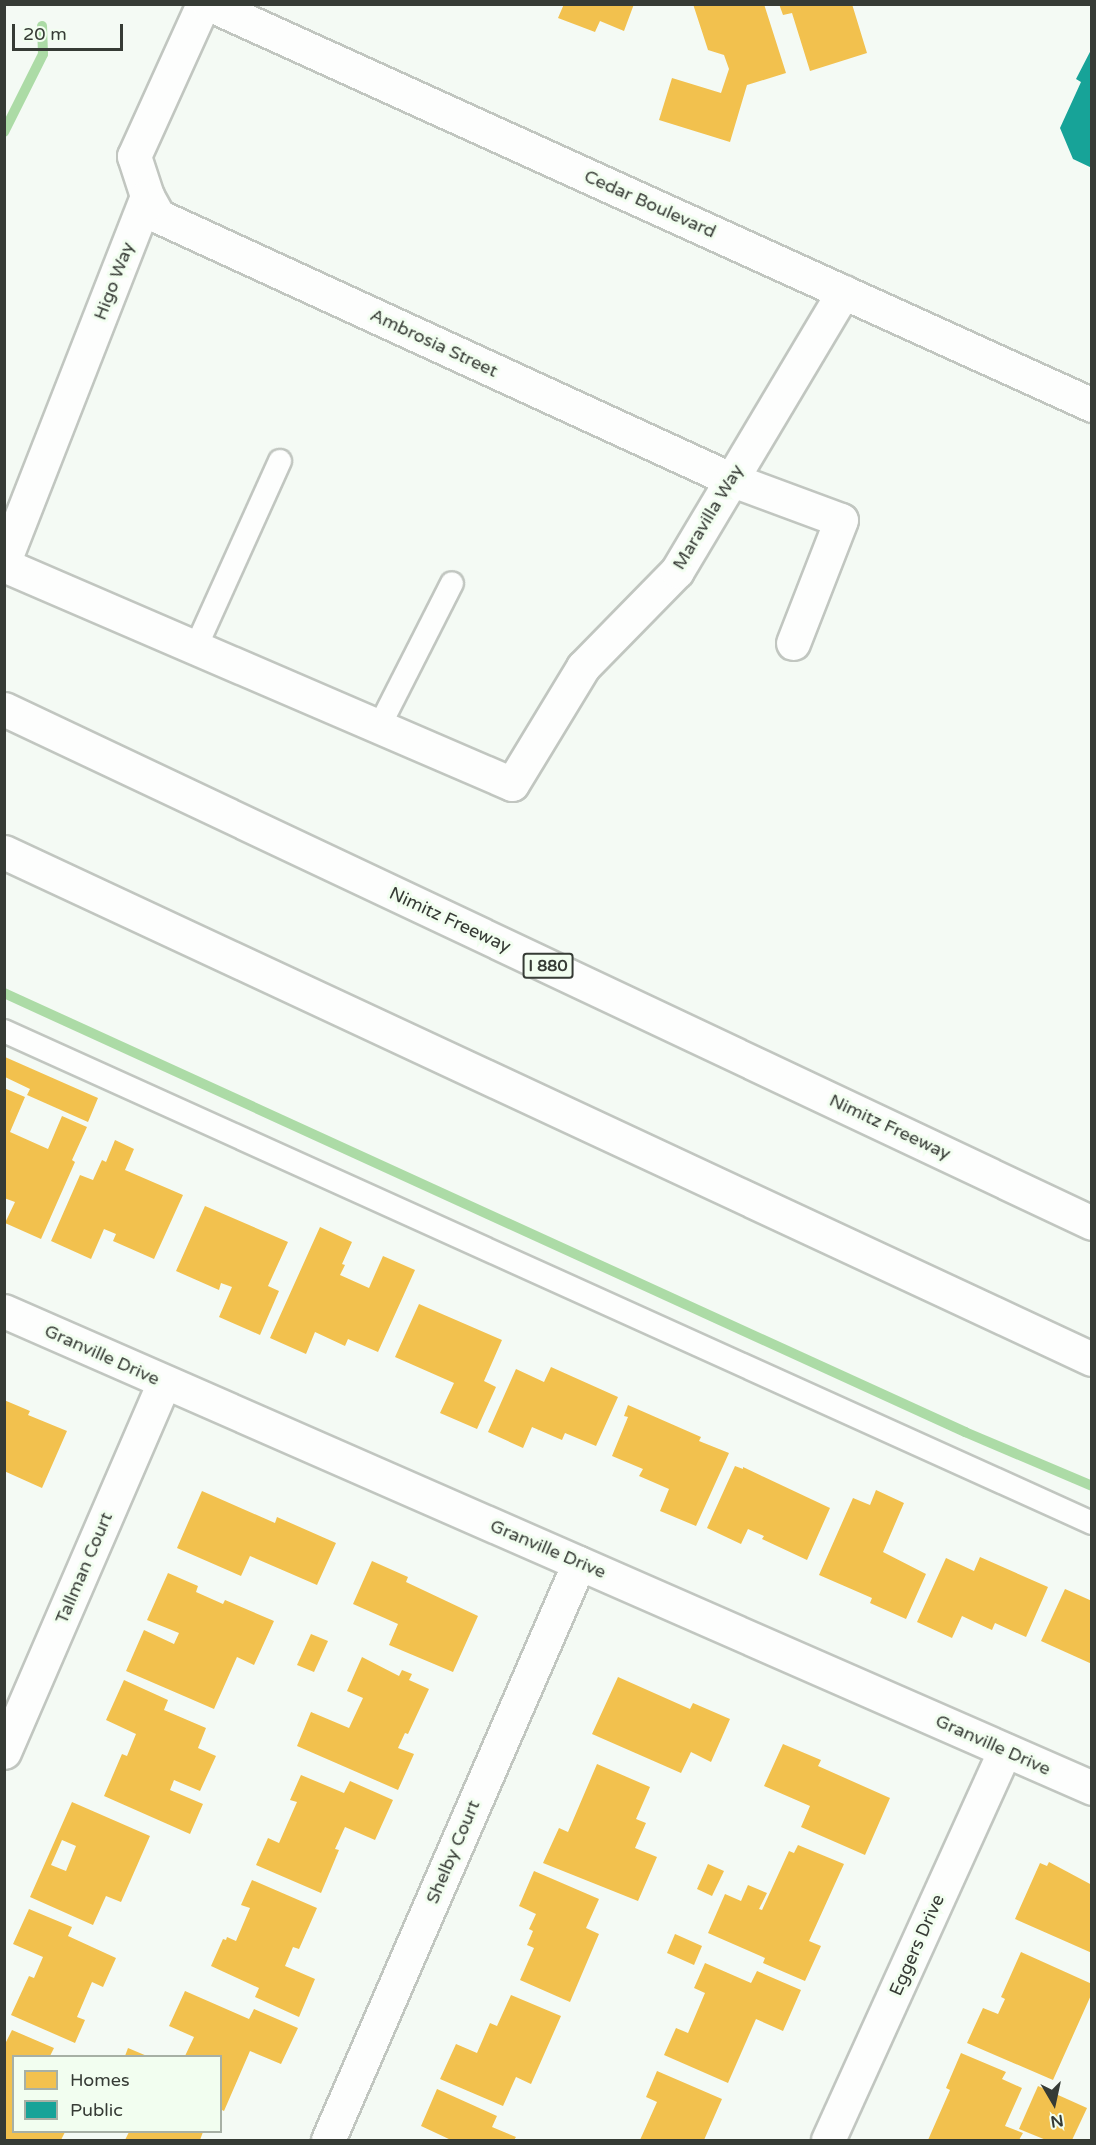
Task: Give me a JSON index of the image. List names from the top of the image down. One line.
{"streets":{"main road":["Cedar Boulevard","Higo Way","Ambrosia Street","Maravilla Way","Nimitz Freeway","I 880","Granville Drive","Tallman Court","Shelby Court","Eggers Drive"]},"crossings":[["Cedar Boulevard","Maravilla Way"],["Higo Way","Ambrosia Street"],["Ambrosia Street","Maravilla Way"],["Granville Drive","Tallman Court"],["Granville Drive","Shelby Court"],["Granville Drive","Eggers Drive"]],"legend":["Homes","Public"],"scale_bar":"20 m","north":"bottom"}
